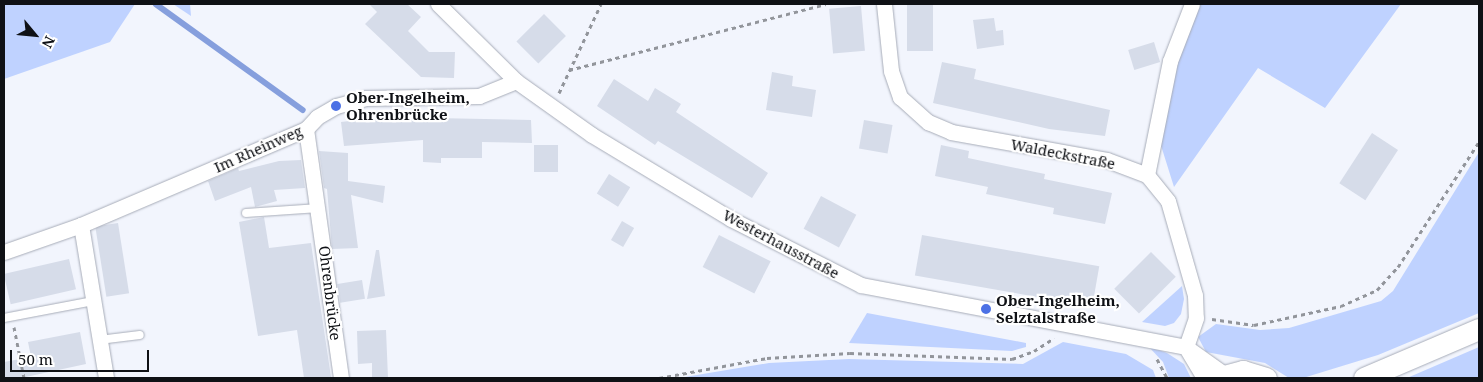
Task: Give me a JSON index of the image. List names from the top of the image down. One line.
{"streets":{"street":["Im Rheinweg","Waldeckstraße","Westerhausstraße","Ohrenbrücke"]},"crossings":[["Im Rheinweg","Westerhausstraße"],["Im Rheinweg","Ohrenbrücke"]],"places":["Ober-Ingelheim, Ohrenbrücke","Ober-Ingelheim, Selztalstraße"],"scale_bar":"50 m","north":"bottom right"}
